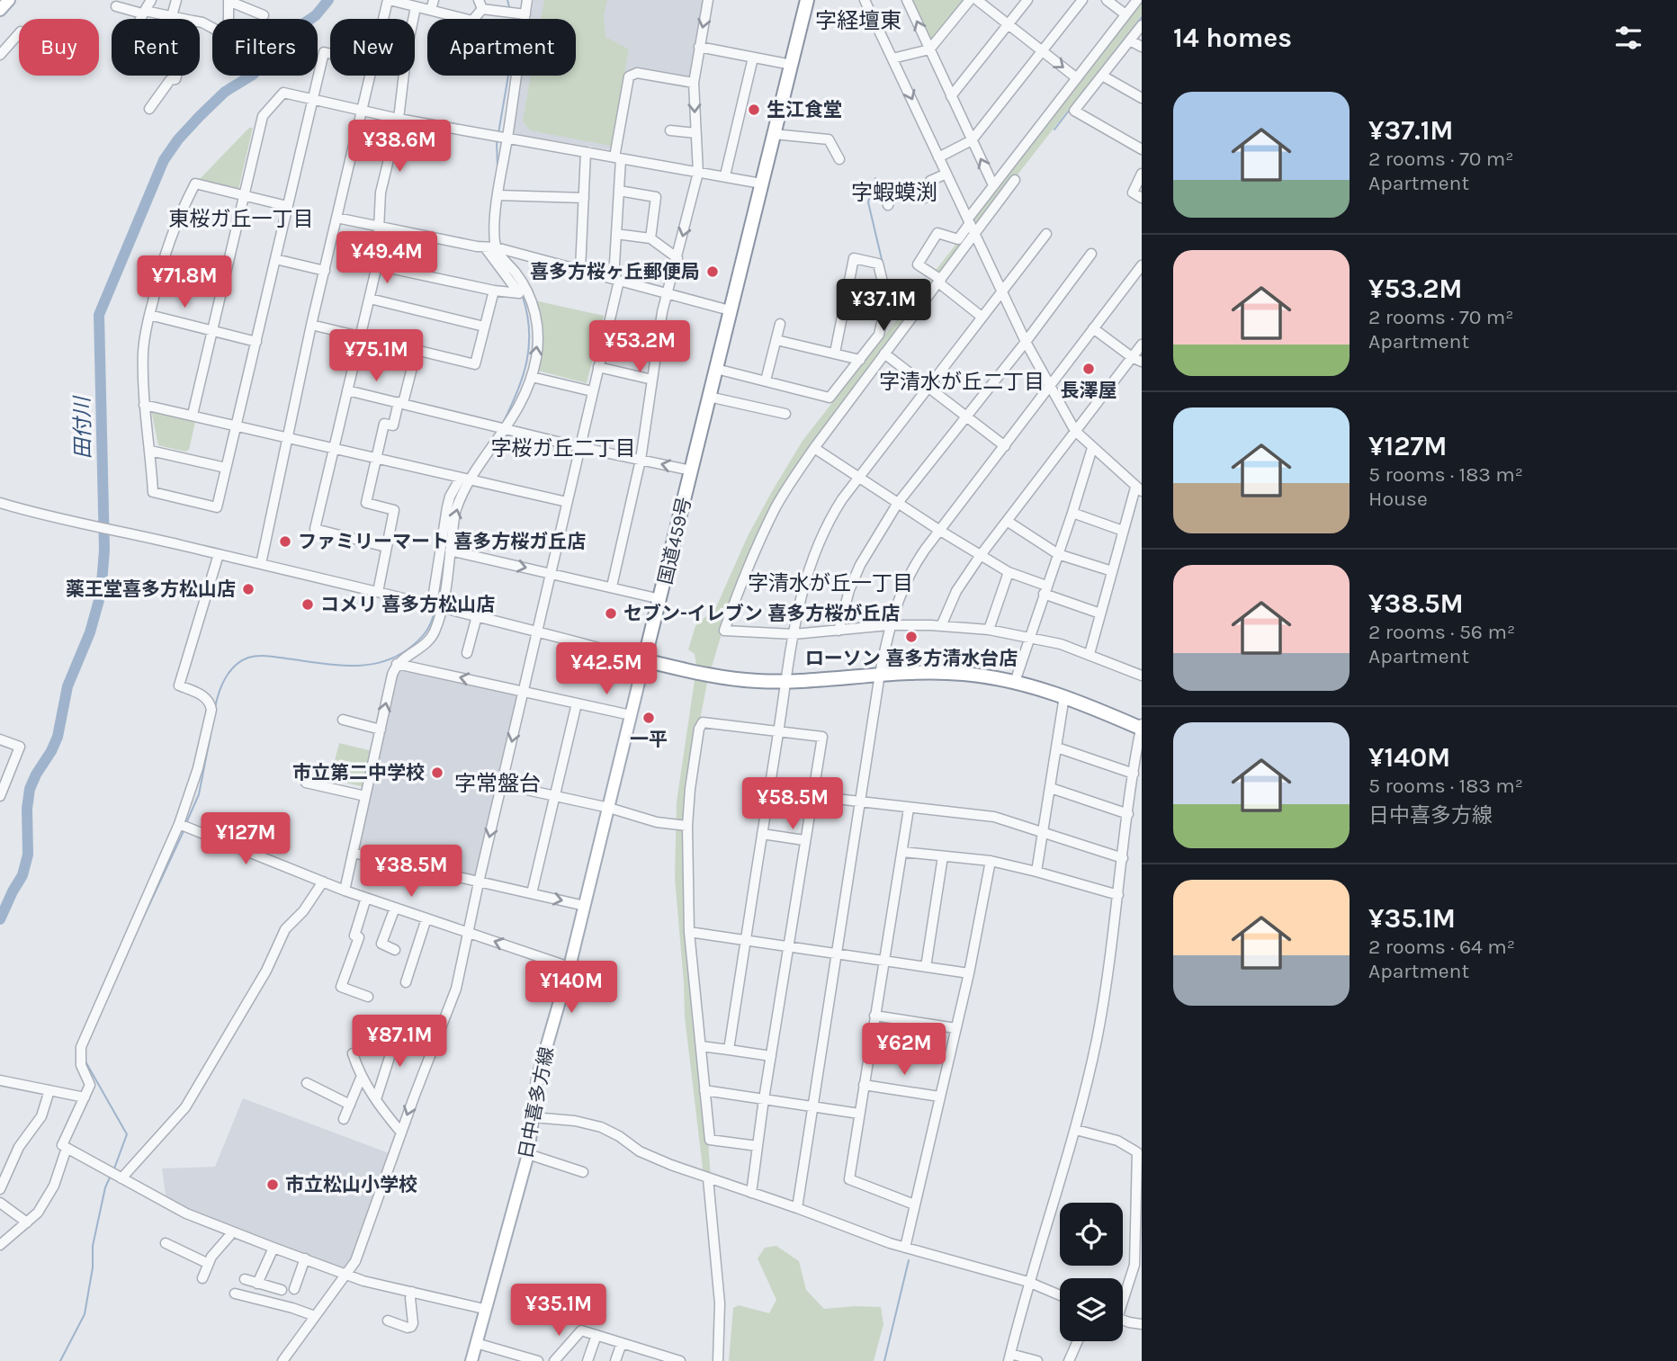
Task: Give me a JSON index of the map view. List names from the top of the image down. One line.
{"streets":{"highway":["国道459号"],"main road":["日中喜多方線"]},"crossings":[["国道459号","日中喜多方線"]],"districts":["字経壇東","字蝦蟆渕","東桜ガ丘一丁目","字清水が丘二丁目","字桜ガ丘二丁目","字清水が丘一丁目","字常盤台"],"water":["田付川"],"places":["生江食堂","喜多方桜ヶ丘郵便局","長澤屋","ファミリーマート 喜多方桜ガ丘店","薬王堂喜多方松山店","コメリ 喜多方松山店","セブン-イレブン 喜多方桜が丘店","ローソン 喜多方清水台店","一平","市立第二中学校","市立松山小学校"],"page":{"heading":"14 homes","chip":["Buy","Rent","Filters","New","Apartment"],"list":[{"name":"¥37.1M","note":"2 rooms · 70 m² · Apartment"},{"name":"¥53.2M","note":"2 rooms · 70 m² · Apartment"},{"name":"¥127M","note":"5 rooms · 183 m² · House"},{"name":"¥38.5M","note":"2 rooms · 56 m² · Apartment"},{"name":"¥140M","note":"5 rooms · 183 m² · 日中喜多方線"},{"name":"¥35.1M","note":"2 rooms · 64 m² · Apartment"}],"price":["¥38.6M","¥49.4M","¥71.8M","¥37.1M","¥53.2M","¥75.1M","¥42.5M","¥58.5M","¥127M","¥38.5M","¥140M","¥87.1M","¥62M","¥35.1M"]}}
